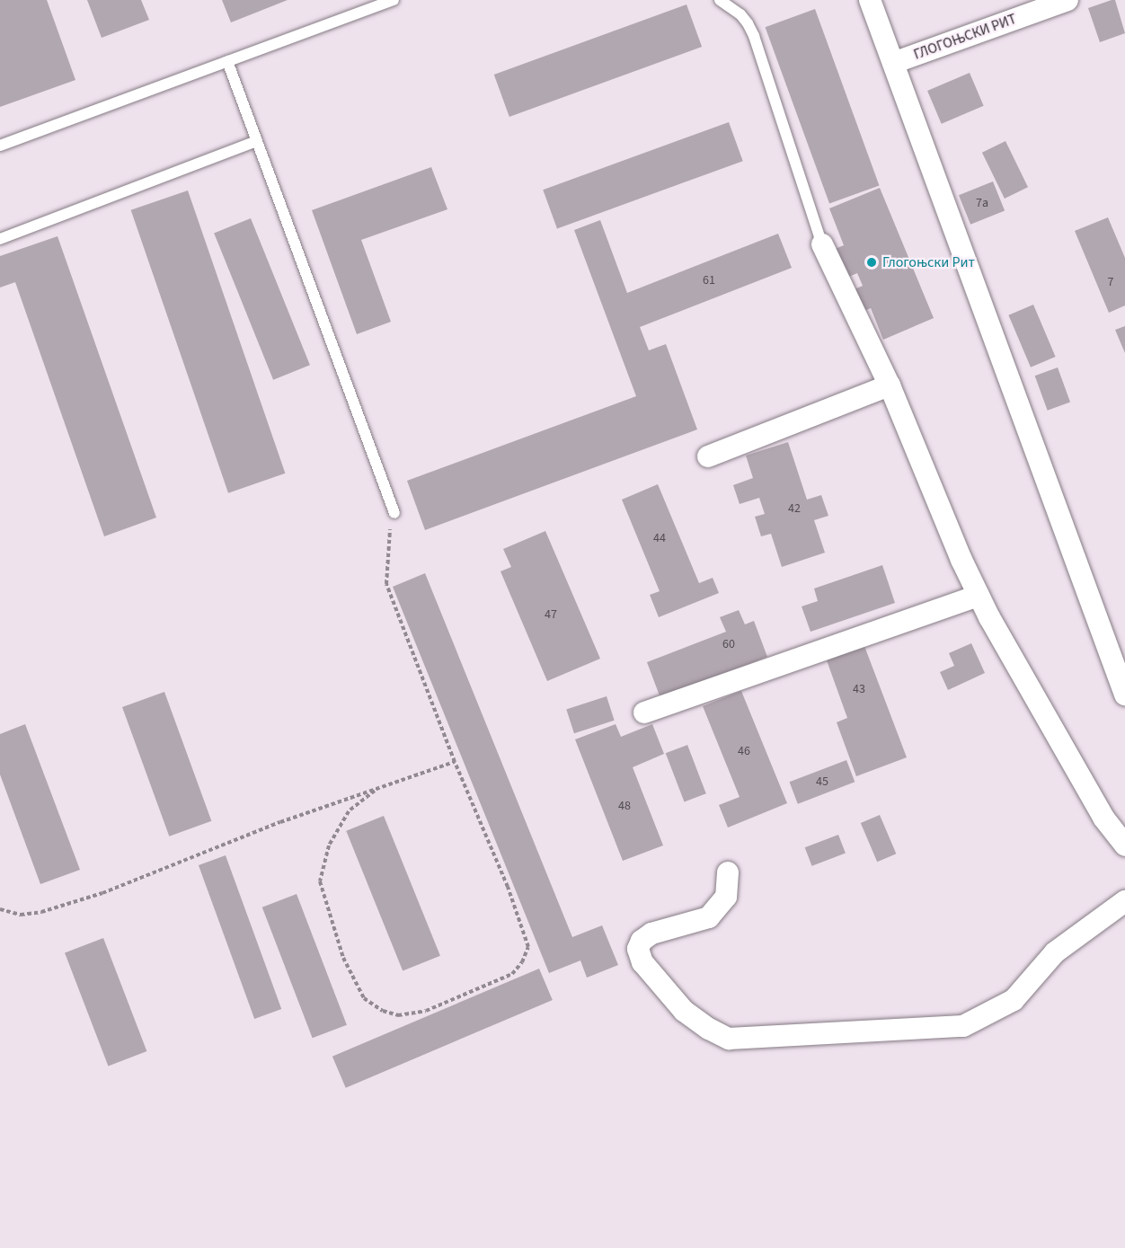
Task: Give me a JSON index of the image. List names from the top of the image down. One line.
{"streets":{"street":["ГЛОГОЊСКИ РИТ"]},"places":["Глогоњски Рит"],"house_numbers":["7a","61","7","42","44","47","60","43","46","45","48"]}
